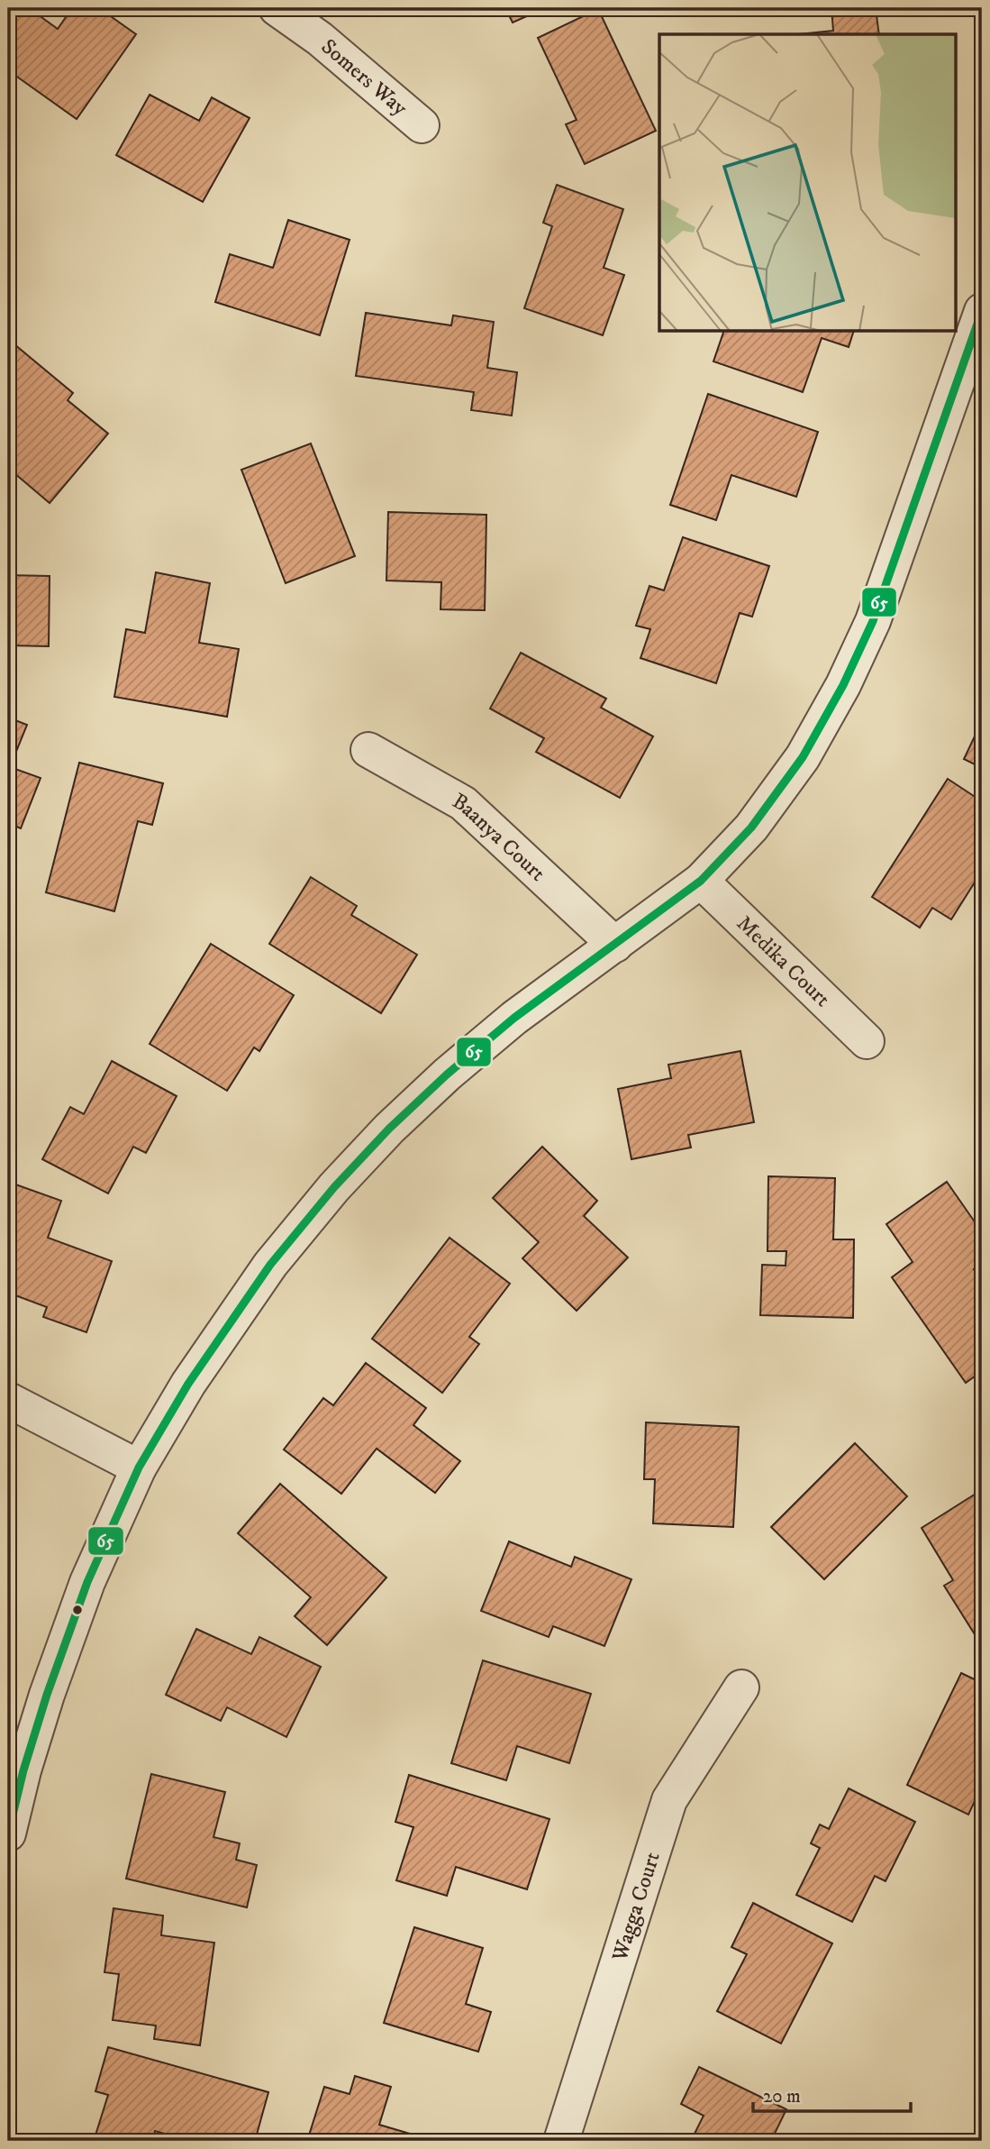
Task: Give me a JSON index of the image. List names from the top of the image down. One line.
{"streets":{"street":["Somers Way","Baanya Court","Medika Court","Wagga Court"]},"lines":["transit line 65"],"scale_bar":"20 m"}
